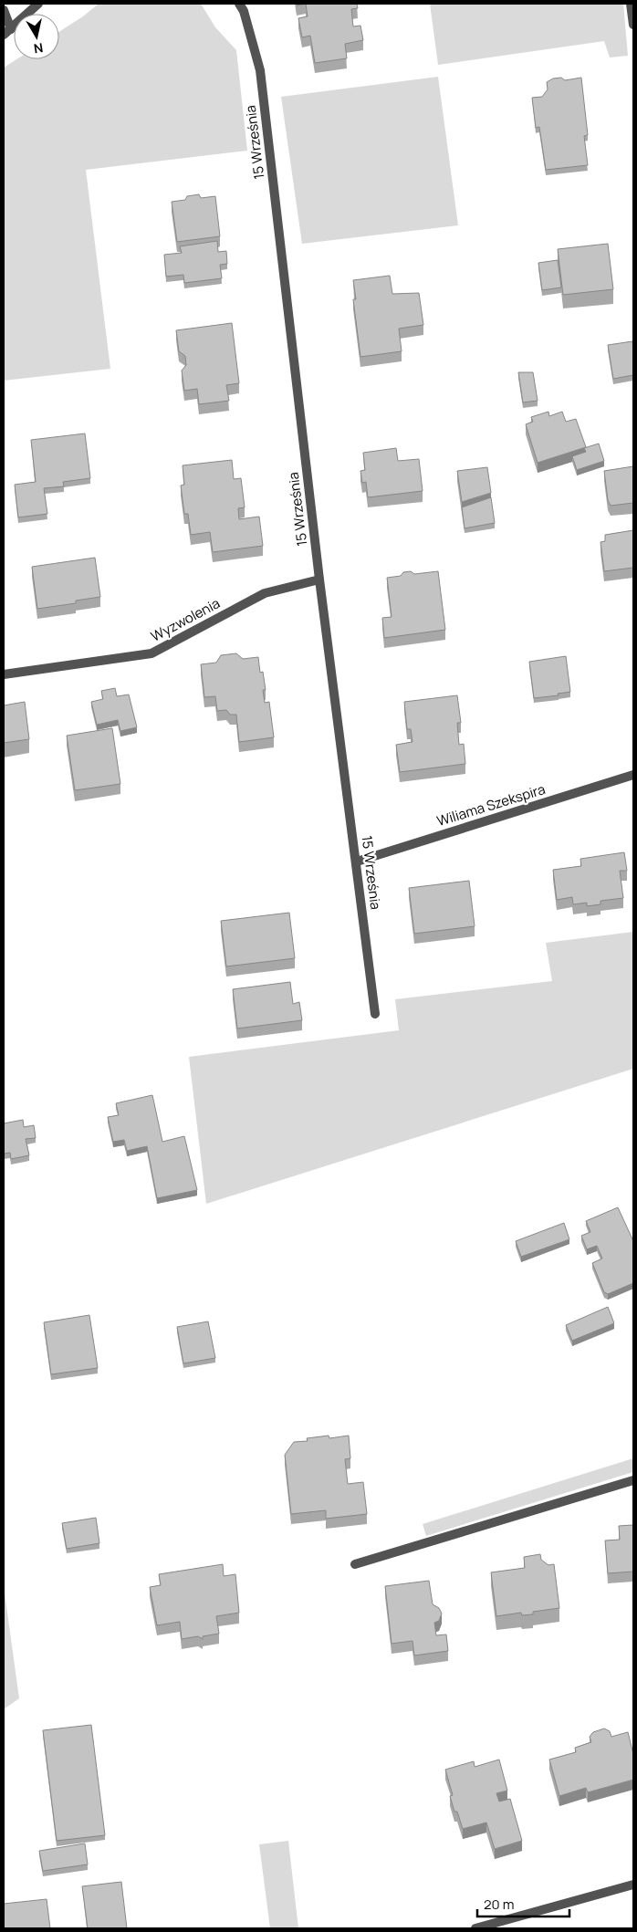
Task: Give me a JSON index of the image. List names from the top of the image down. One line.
{"streets":{"street":["15 Września","Wyzwolenia","Wiliama Szekspira"]},"crossings":[["15 Września","Wyzwolenia"],["15 Września","Wiliama Szekspira"]],"scale_bar":"20 m","north":"bottom"}
